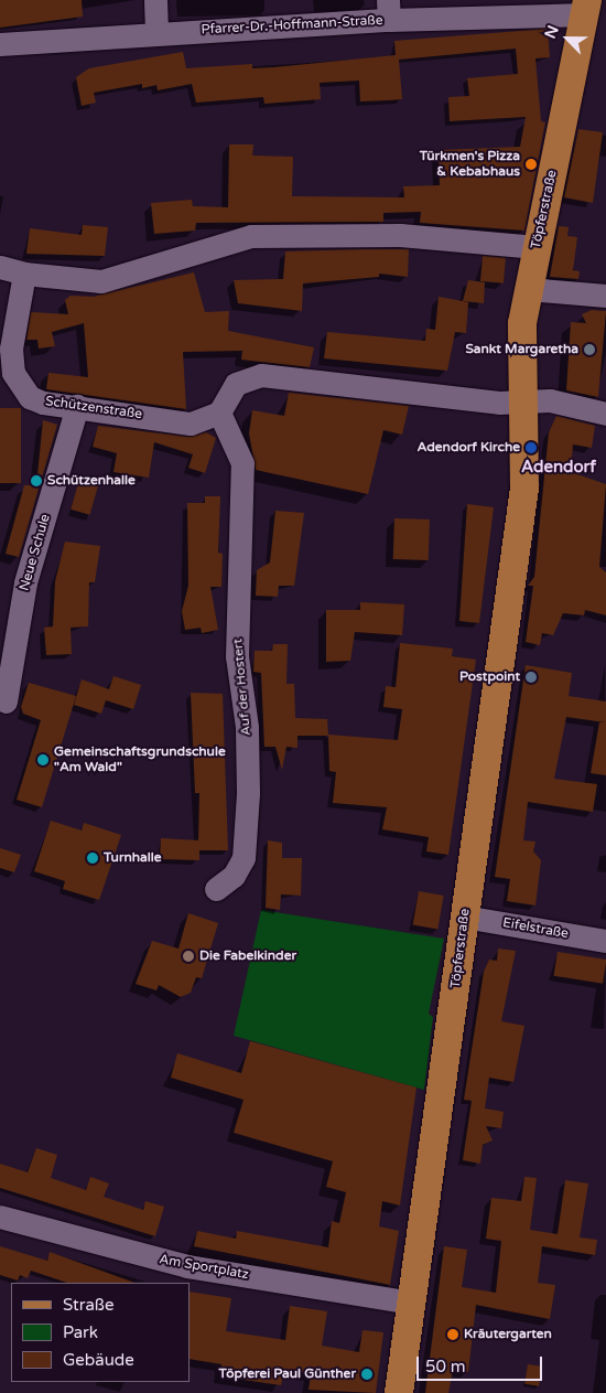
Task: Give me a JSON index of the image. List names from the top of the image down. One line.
{"streets":{"main road":["Töpferstraße"],"street":["Pfarrer-Dr.-Hoffmann-Straße","Schützenstraße","Neue Schule","Auf der Hostert","Eifelstraße","Am Sportplatz"]},"crossings":[["Pfarrer-Dr.-Hoffmann-Straße","Töpferstraße"],["Töpferstraße","Eifelstraße"],["Töpferstraße","Am Sportplatz"],["Schützenstraße","Neue Schule"],["Schützenstraße","Auf der Hostert"]],"districts":["Adendorf"],"places":["Türkmen's Pizza & Kebabhaus","Sankt Margaretha","Adendorf Kirche","Schützenhalle","Postpoint","Gemeinschaftsgrundschule \"Am Wald\"","Turnhalle","Die Fabelkinder","Kräutergarten","Töpferei Paul Günther"],"legend":["Straße","Park","Gebäude"],"scale_bar":"50 m","north":"top left"}
